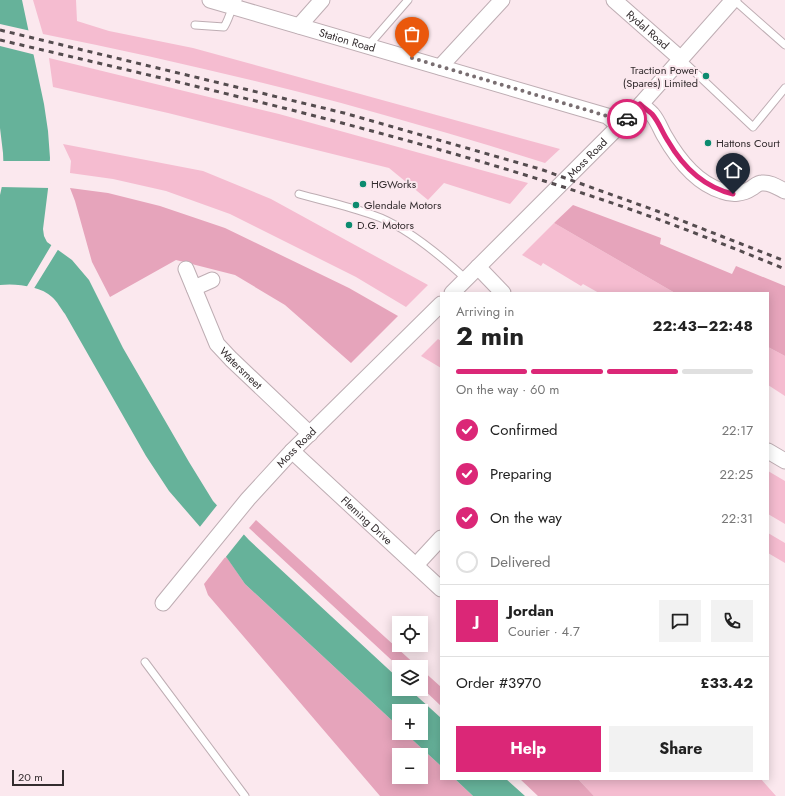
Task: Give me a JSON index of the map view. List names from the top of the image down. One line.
{"streets":{"street":["Rydal Road","Station Road","Moss Road","Watersmeet","Fleming Drive"]},"crossings":[["Rydal Road","Moss Road"],["Station Road","Moss Road"],["Moss Road","Watersmeet"],["Moss Road","Fleming Drive"]],"places":["Traction Power (Spares) Limited","Hattons Court","HGWorks","Glendale Motors","D.G. Motors"],"scale_bar":"20 m","page":{"heading":["2 min","Arriving in","22:43–22:48"],"panel":["Jordan","Courier · 4.7","Order #3970","£33.42"],"bar":"On the way · 60 m","list":[["Confirmed","22:17"],["Preparing","22:25"],["On the way","22:31"],"Delivered"],"round":"J","map_buttons":["+","−"],"buttons":["Help","Share"],"scale":"20 m"}}
